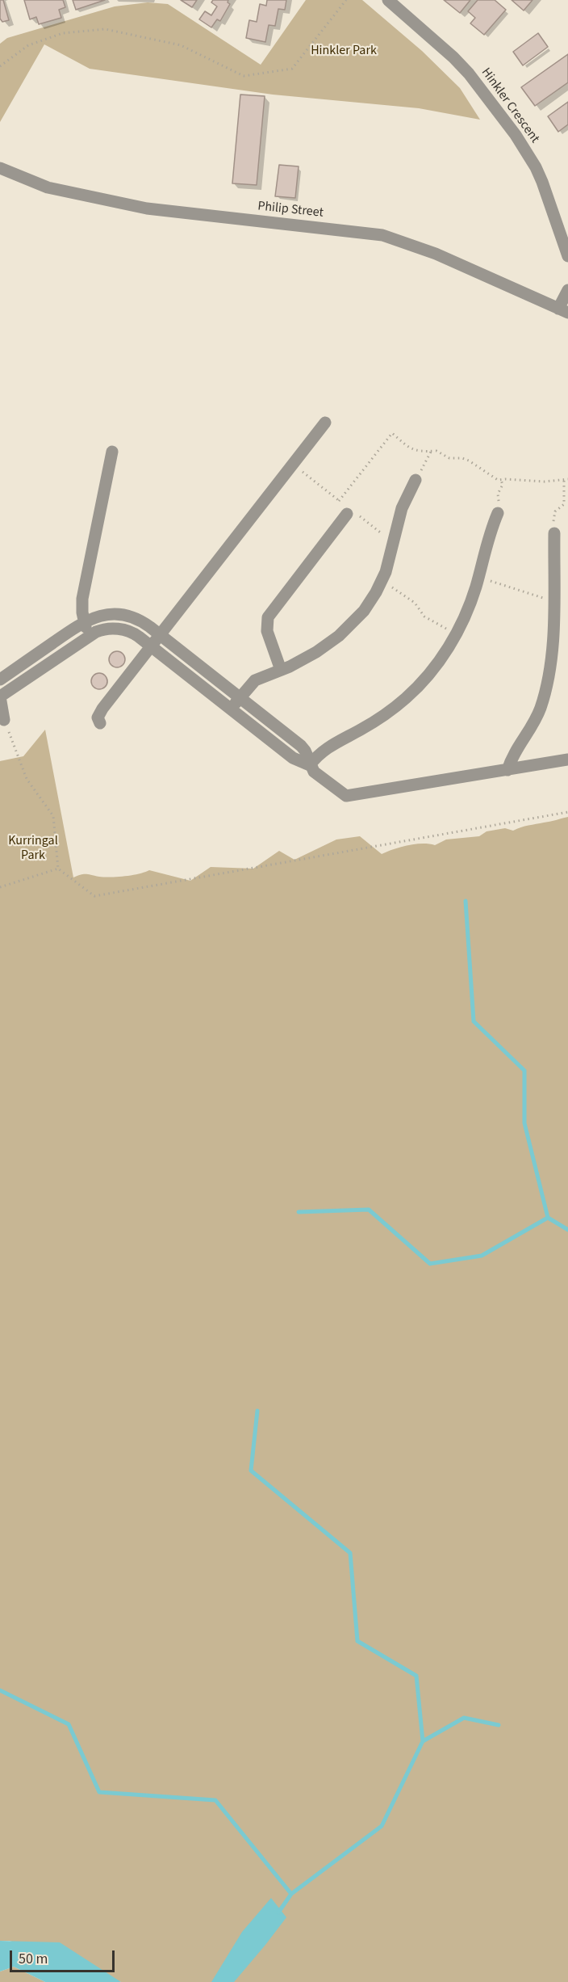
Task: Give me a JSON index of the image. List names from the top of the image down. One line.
{"streets":{"street":["Hinkler Crescent","Philip Street"]},"parks":["Hinkler Park","Kurringal Park"],"scale_bar":"50 m"}
